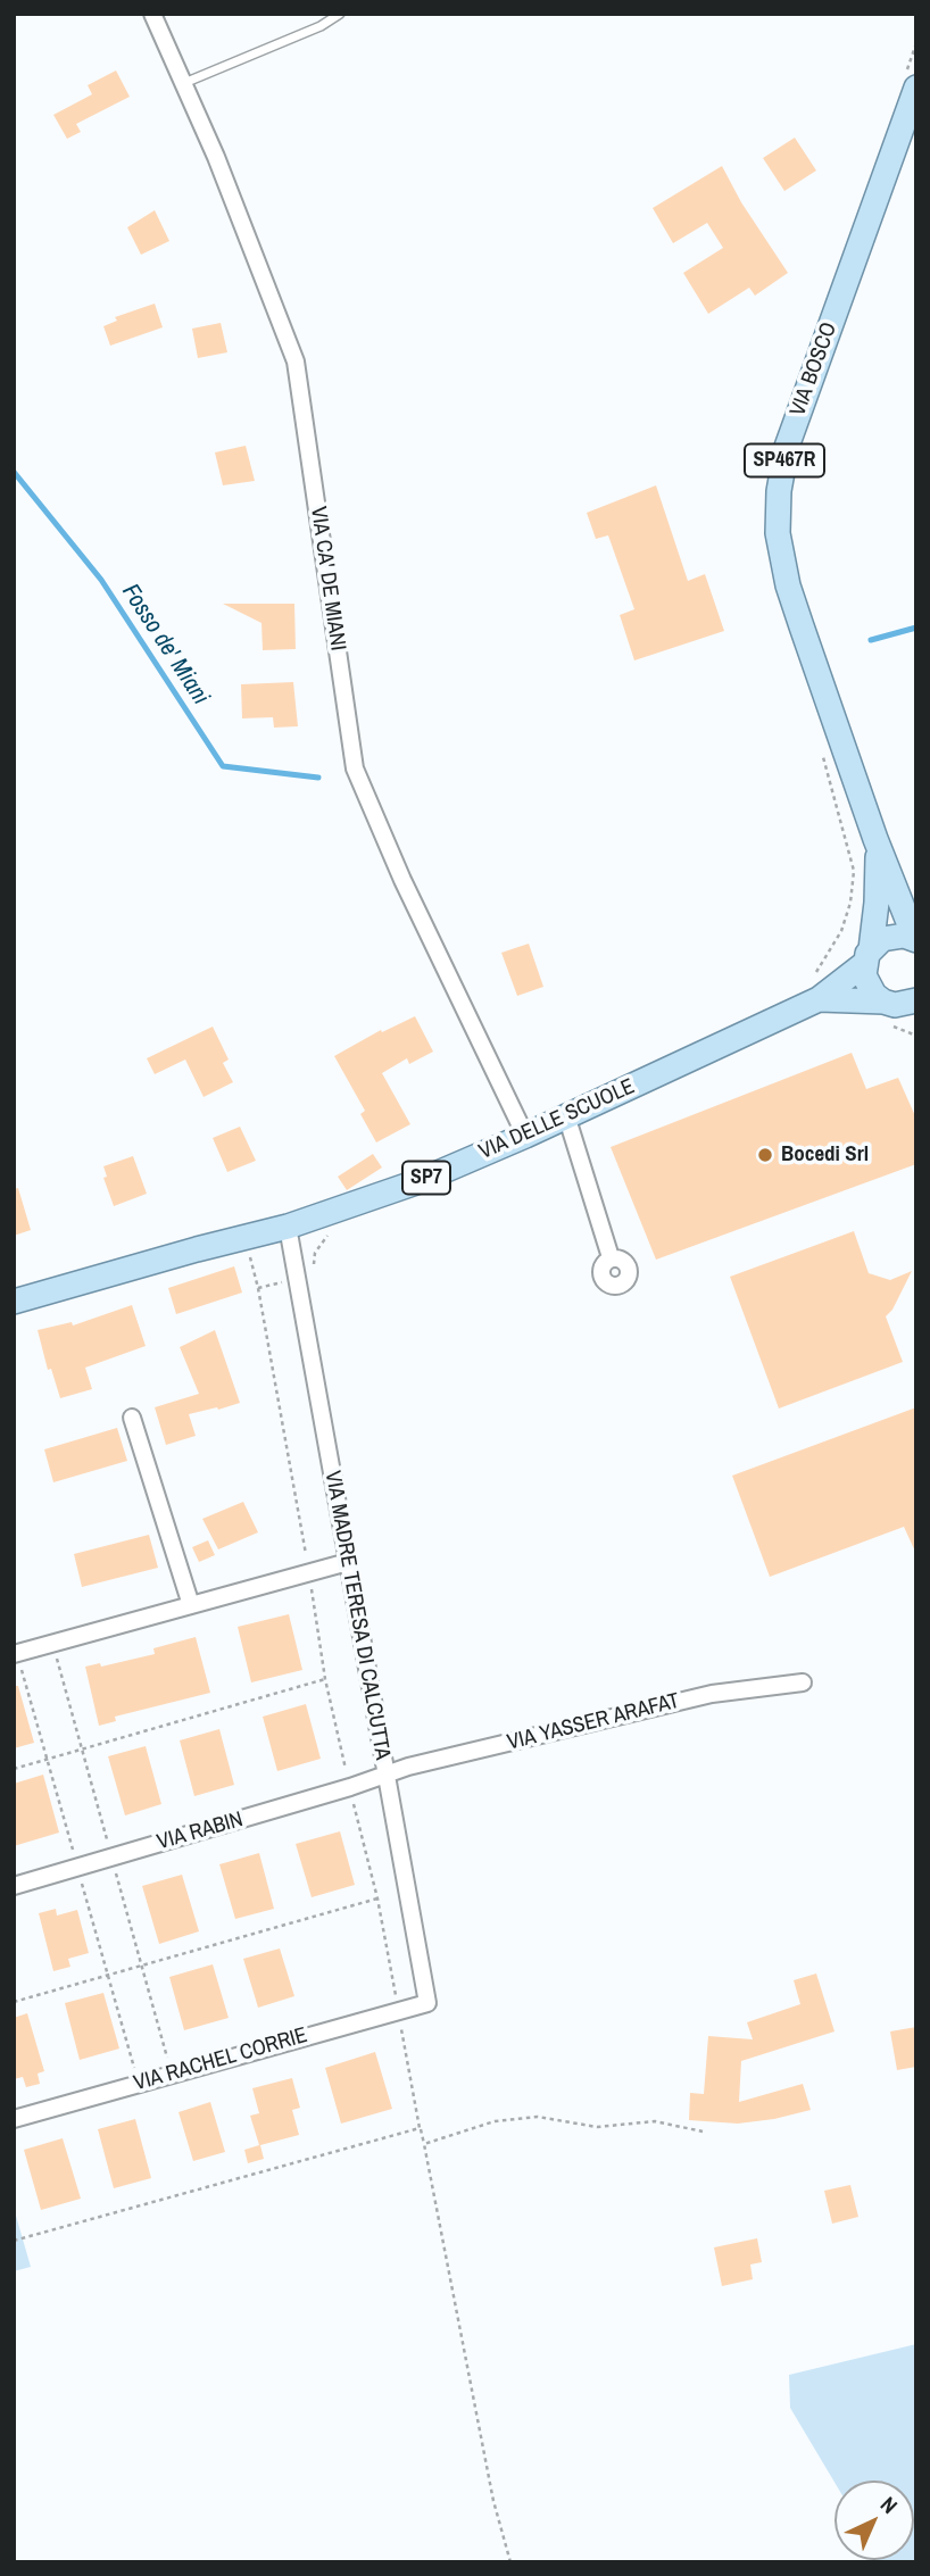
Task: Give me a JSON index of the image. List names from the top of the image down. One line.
{"streets":{"main road":["VIA BOSCO","SP467R","VIA DELLE SCUOLE","SP7"],"street":["VIA CA' DE MIANI","VIA MADRE TERESA DI CALCUTTA","VIA YASSER ARAFAT","VIA RABIN","VIA RACHEL CORRIE"]},"crossings":[["VIA BOSCO","VIA DELLE SCUOLE"],["VIA CA' DE MIANI","VIA DELLE SCUOLE"],["VIA DELLE SCUOLE","VIA MADRE TERESA DI CALCUTTA"],["VIA MADRE TERESA DI CALCUTTA","VIA YASSER ARAFAT"],["VIA MADRE TERESA DI CALCUTTA","VIA RABIN"],["VIA MADRE TERESA DI CALCUTTA","VIA RACHEL CORRIE"],["VIA YASSER ARAFAT","VIA RABIN"]],"water":["Fosso de' Miani"],"places":["Bocedi Srl"],"north":"top right"}
